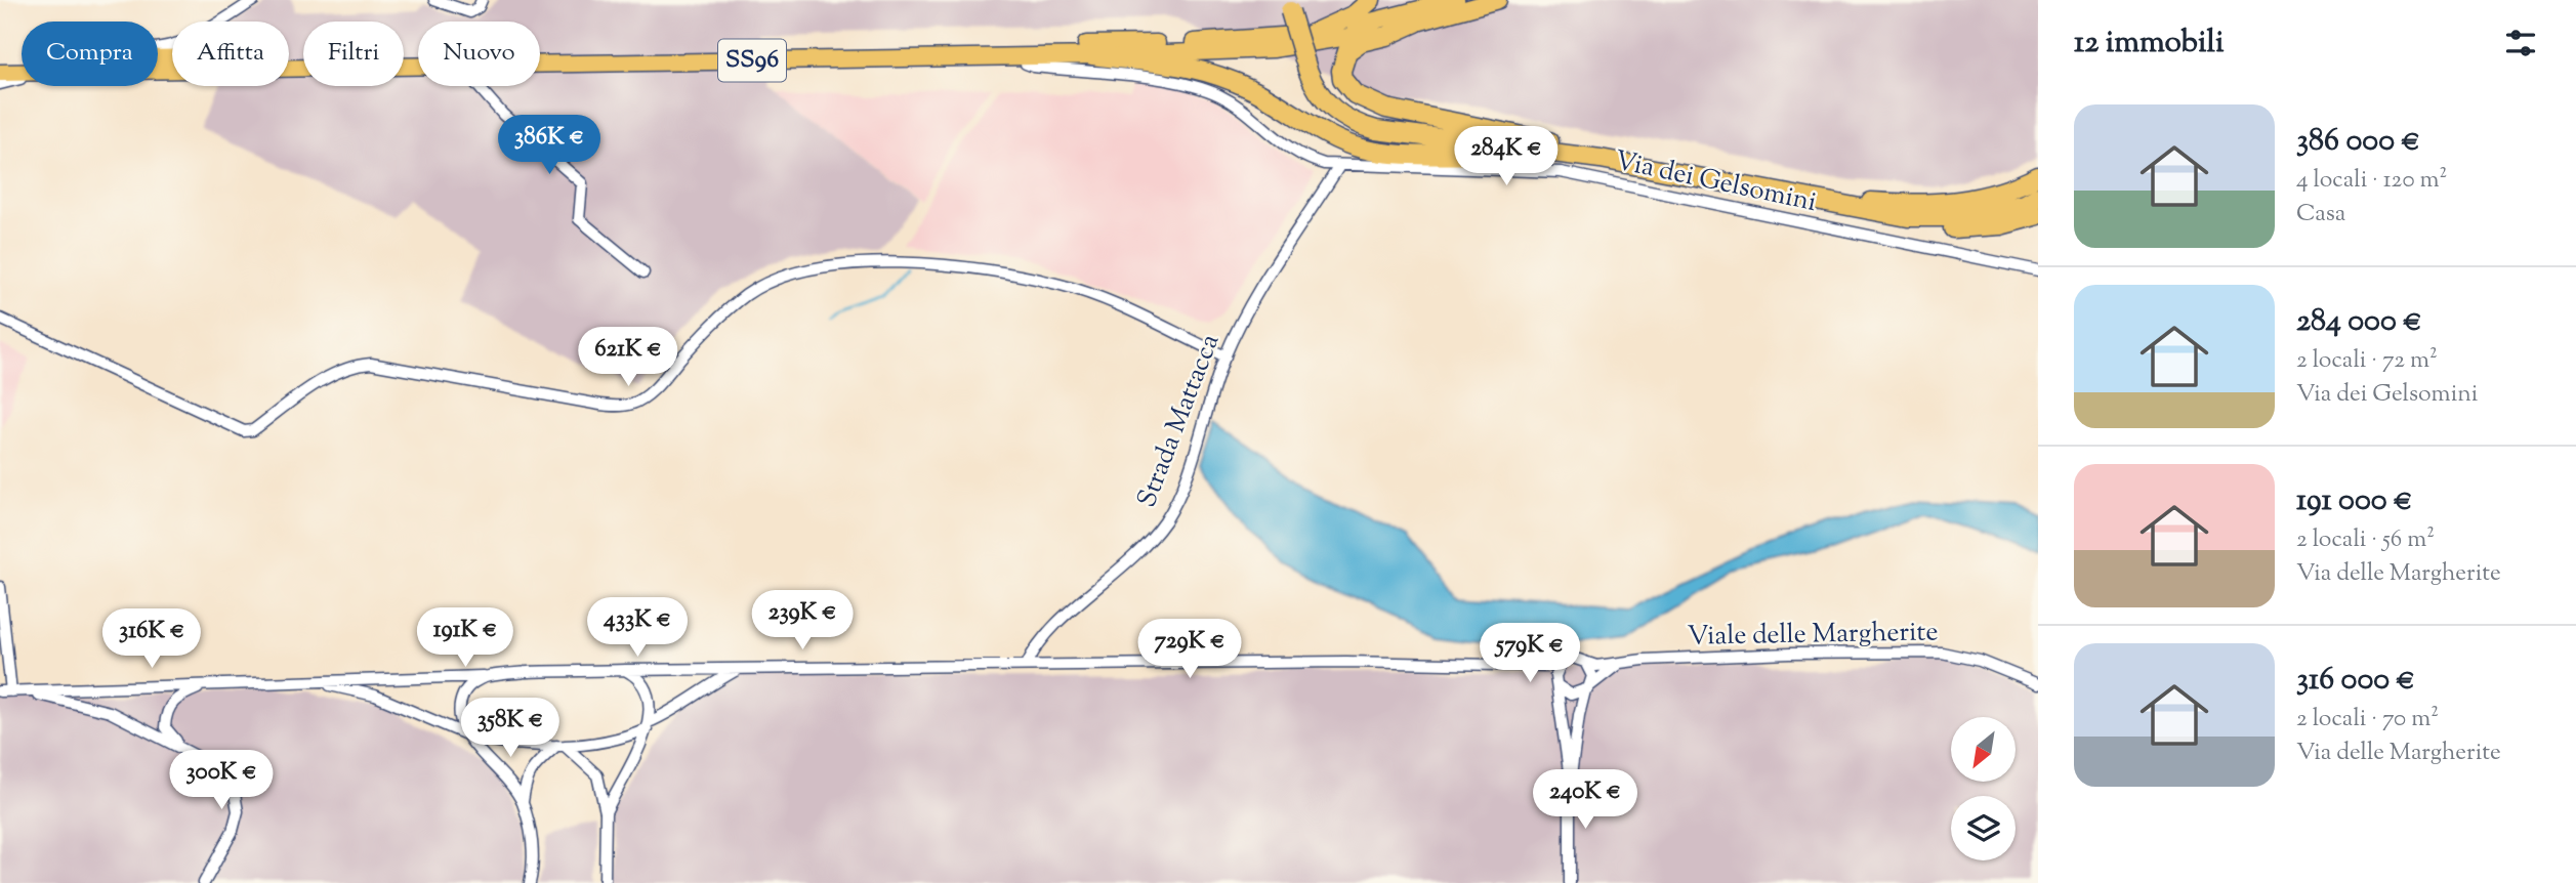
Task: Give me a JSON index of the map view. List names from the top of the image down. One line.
{"streets":{"main road":["SS96"],"street":["Via dei Gelsomini","Strada Mattacca","Viale delle Margherite"]},"crossings":[["SS96","Via dei Gelsomini"],["Via dei Gelsomini","Strada Mattacca"]],"north":"bottom left","page":{"heading":"12 immobili","chip":["Compra","Affitta","Filtri","Nuovo"],"list":[{"name":"386 000 €","note":"4 locali · 120 m² · Casa"},{"name":"284 000 €","note":"2 locali · 72 m² · Via dei Gelsomini"},{"name":"191 000 €","note":"2 locali · 56 m² · Via delle Margherite"},{"name":"316 000 €","note":"2 locali · 70 m² · Via delle Margherite"}],"price":["386K €","284K €","621K €","239K €","433K €","191K €","316K €","729K €","579K €","358K €","300K €","240K €"]}}
